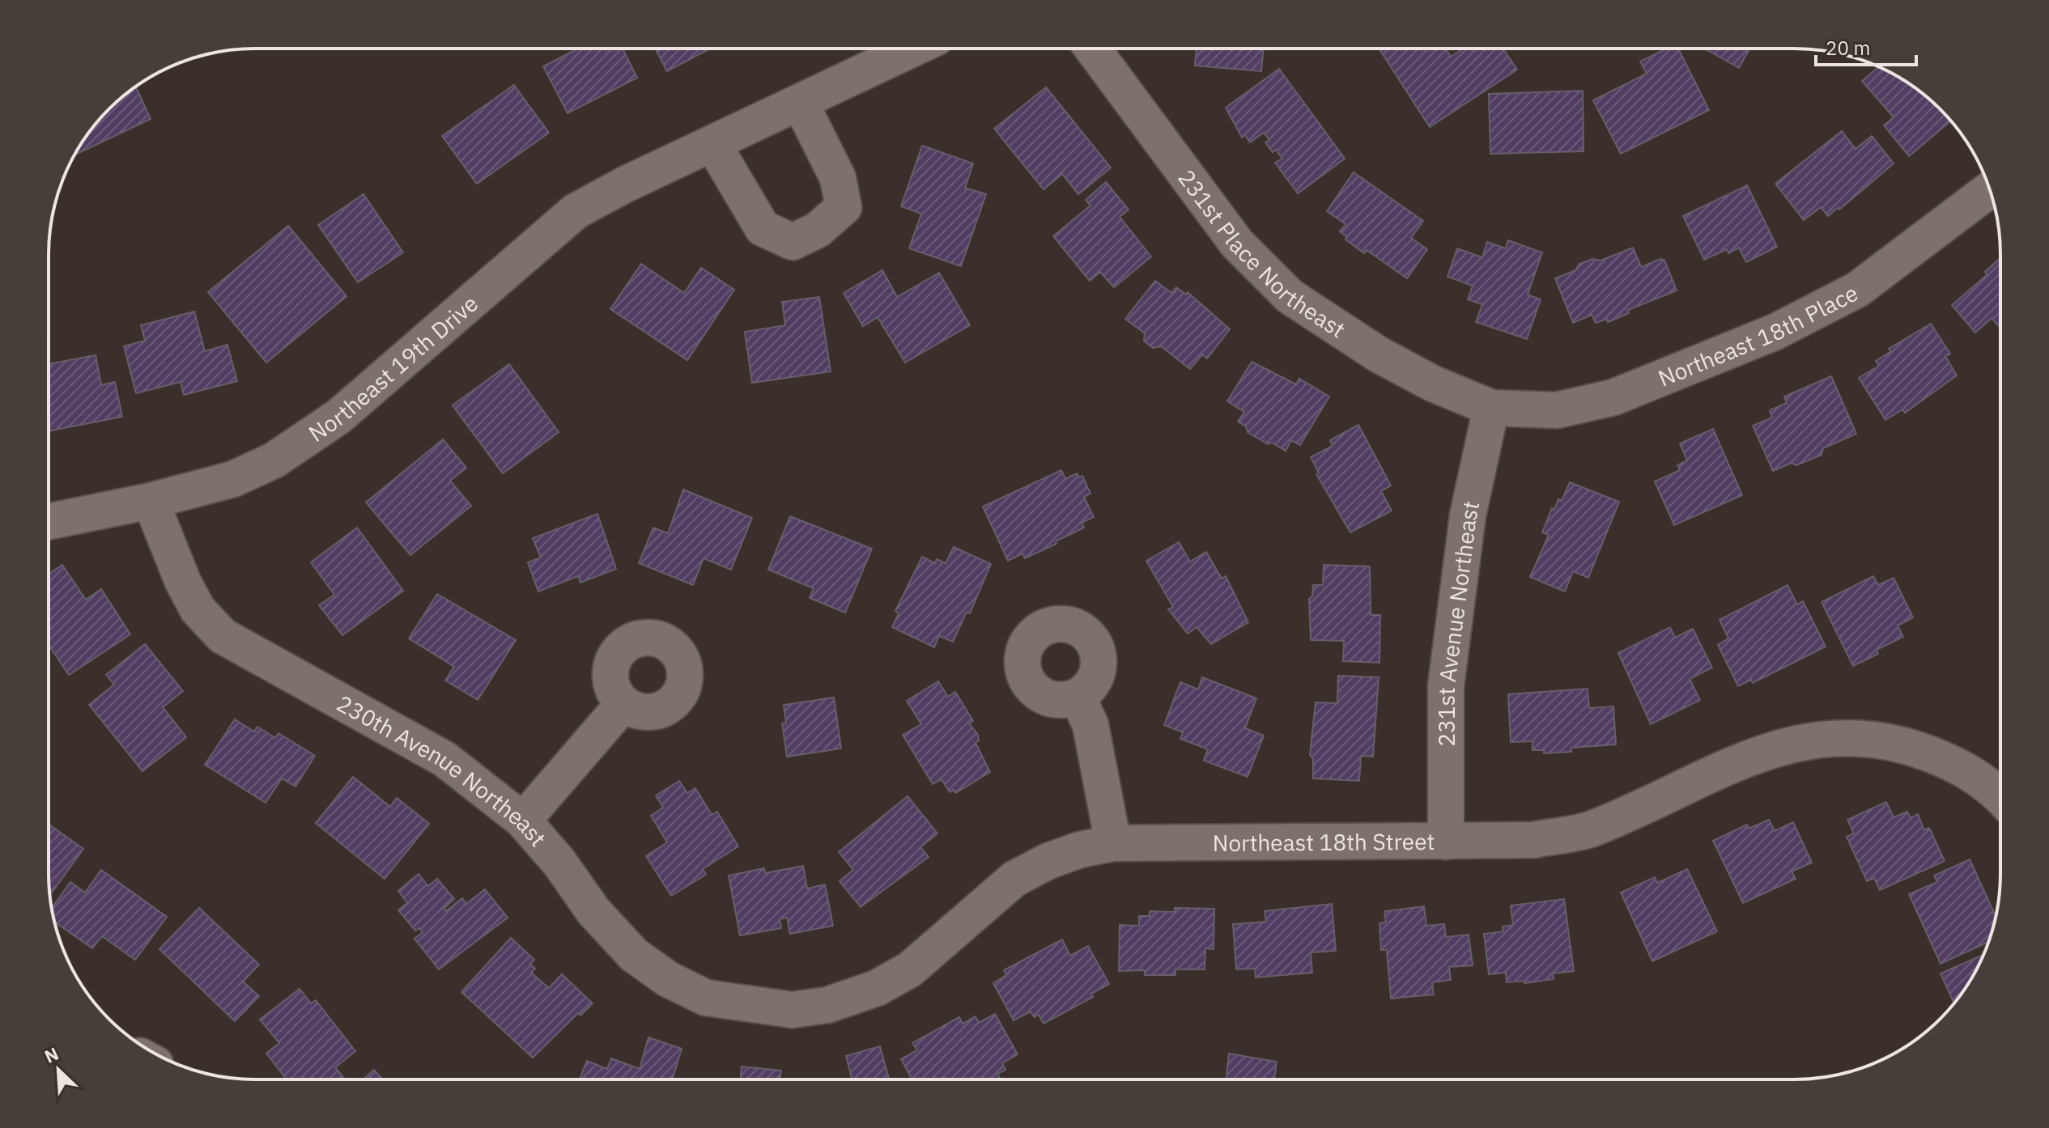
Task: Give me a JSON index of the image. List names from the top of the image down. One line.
{"streets":{"street":["231st Place Northeast","Northeast 18th Place","Northeast 19th Drive","231st Avenue Northeast","230th Avenue Northeast","Northeast 18th Street"]},"crossings":[["231st Place Northeast","Northeast 18th Place"],["231st Place Northeast","231st Avenue Northeast"],["Northeast 18th Place","231st Avenue Northeast"],["Northeast 19th Drive","230th Avenue Northeast"],["231st Avenue Northeast","Northeast 18th Street"],["230th Avenue Northeast","Northeast 18th Street"]],"scale_bar":"20 m","north":"top left"}
